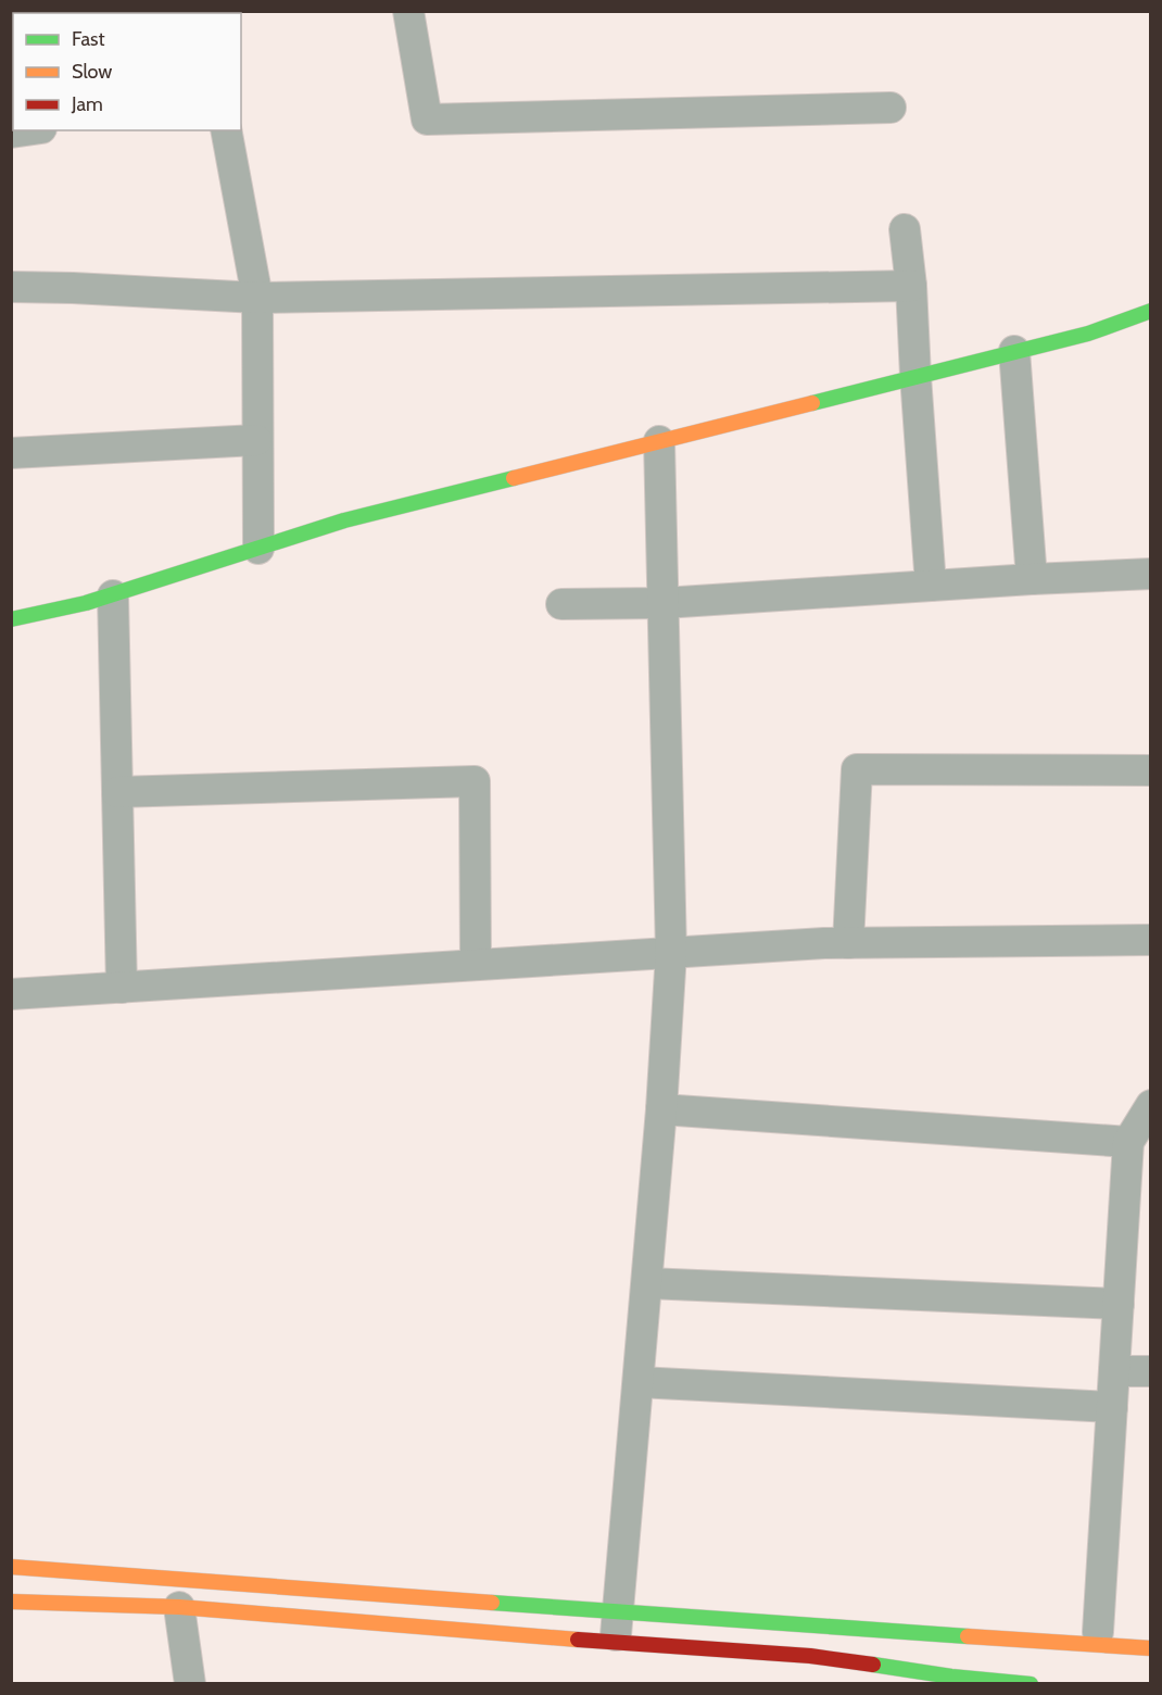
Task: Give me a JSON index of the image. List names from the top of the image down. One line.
{"legend":["Fast","Slow","Jam"]}
